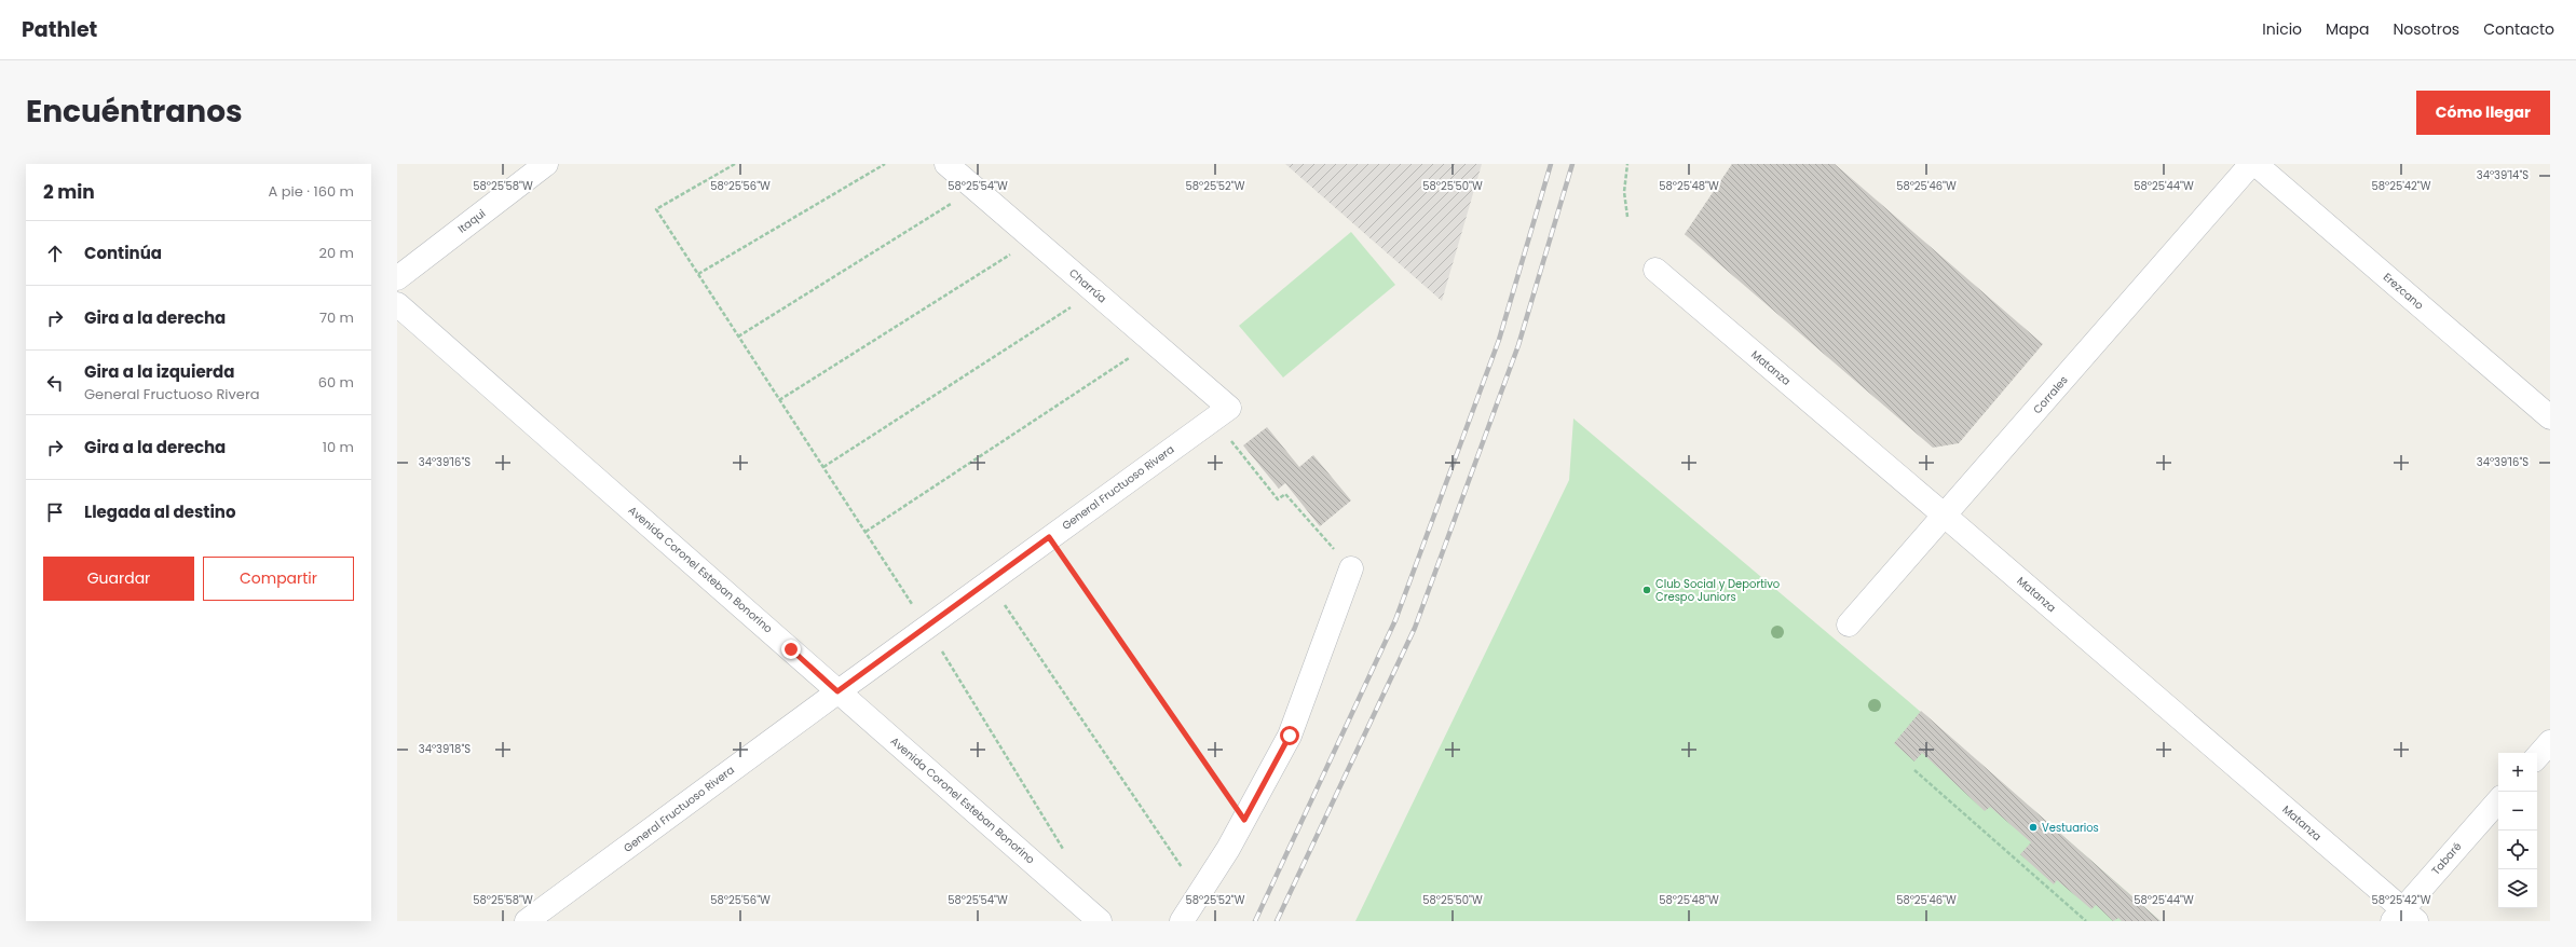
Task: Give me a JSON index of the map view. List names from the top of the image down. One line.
{"streets":{"street":["Itaqui","Charrúa","Erezcano","Matanza","Corrales","General Fructuoso Rivera","Avenida Coronel Esteban Bonorino","Tabaré"]},"crossings":[["Charrúa","General Fructuoso Rivera"],["Matanza","Corrales"],["Matanza","Tabaré"],["General Fructuoso Rivera","Avenida Coronel Esteban Bonorino"]],"places":["Club Social y Deportivo Crespo Juniors","Vestuarios"],"page":{"header":"Pathlet","nav":["Inicio","Mapa","Nosotros","Contacto"],"title":"Encuéntranos","buttons":["Cómo llegar",["Guardar","Compartir"]],"heading":["2 min","A pie · 160 m"],"list":[["Continúa","20 m"],["Gira a la derecha","70 m"],["Gira a la izquierda","General Fructuoso Rivera","60 m"],["Gira a la derecha","10 m"],"Llegada al destino"],"map_buttons":["+","−"]},"coordinates":["34°39'14\"S","58°25'58\"W","58°25'56\"W","58°25'54\"W","58°25'52\"W","58°25'50\"W","58°25'48\"W","58°25'46\"W","58°25'44\"W","58°25'42\"W","34°39'16\"S","34°39'18\"S"]}
